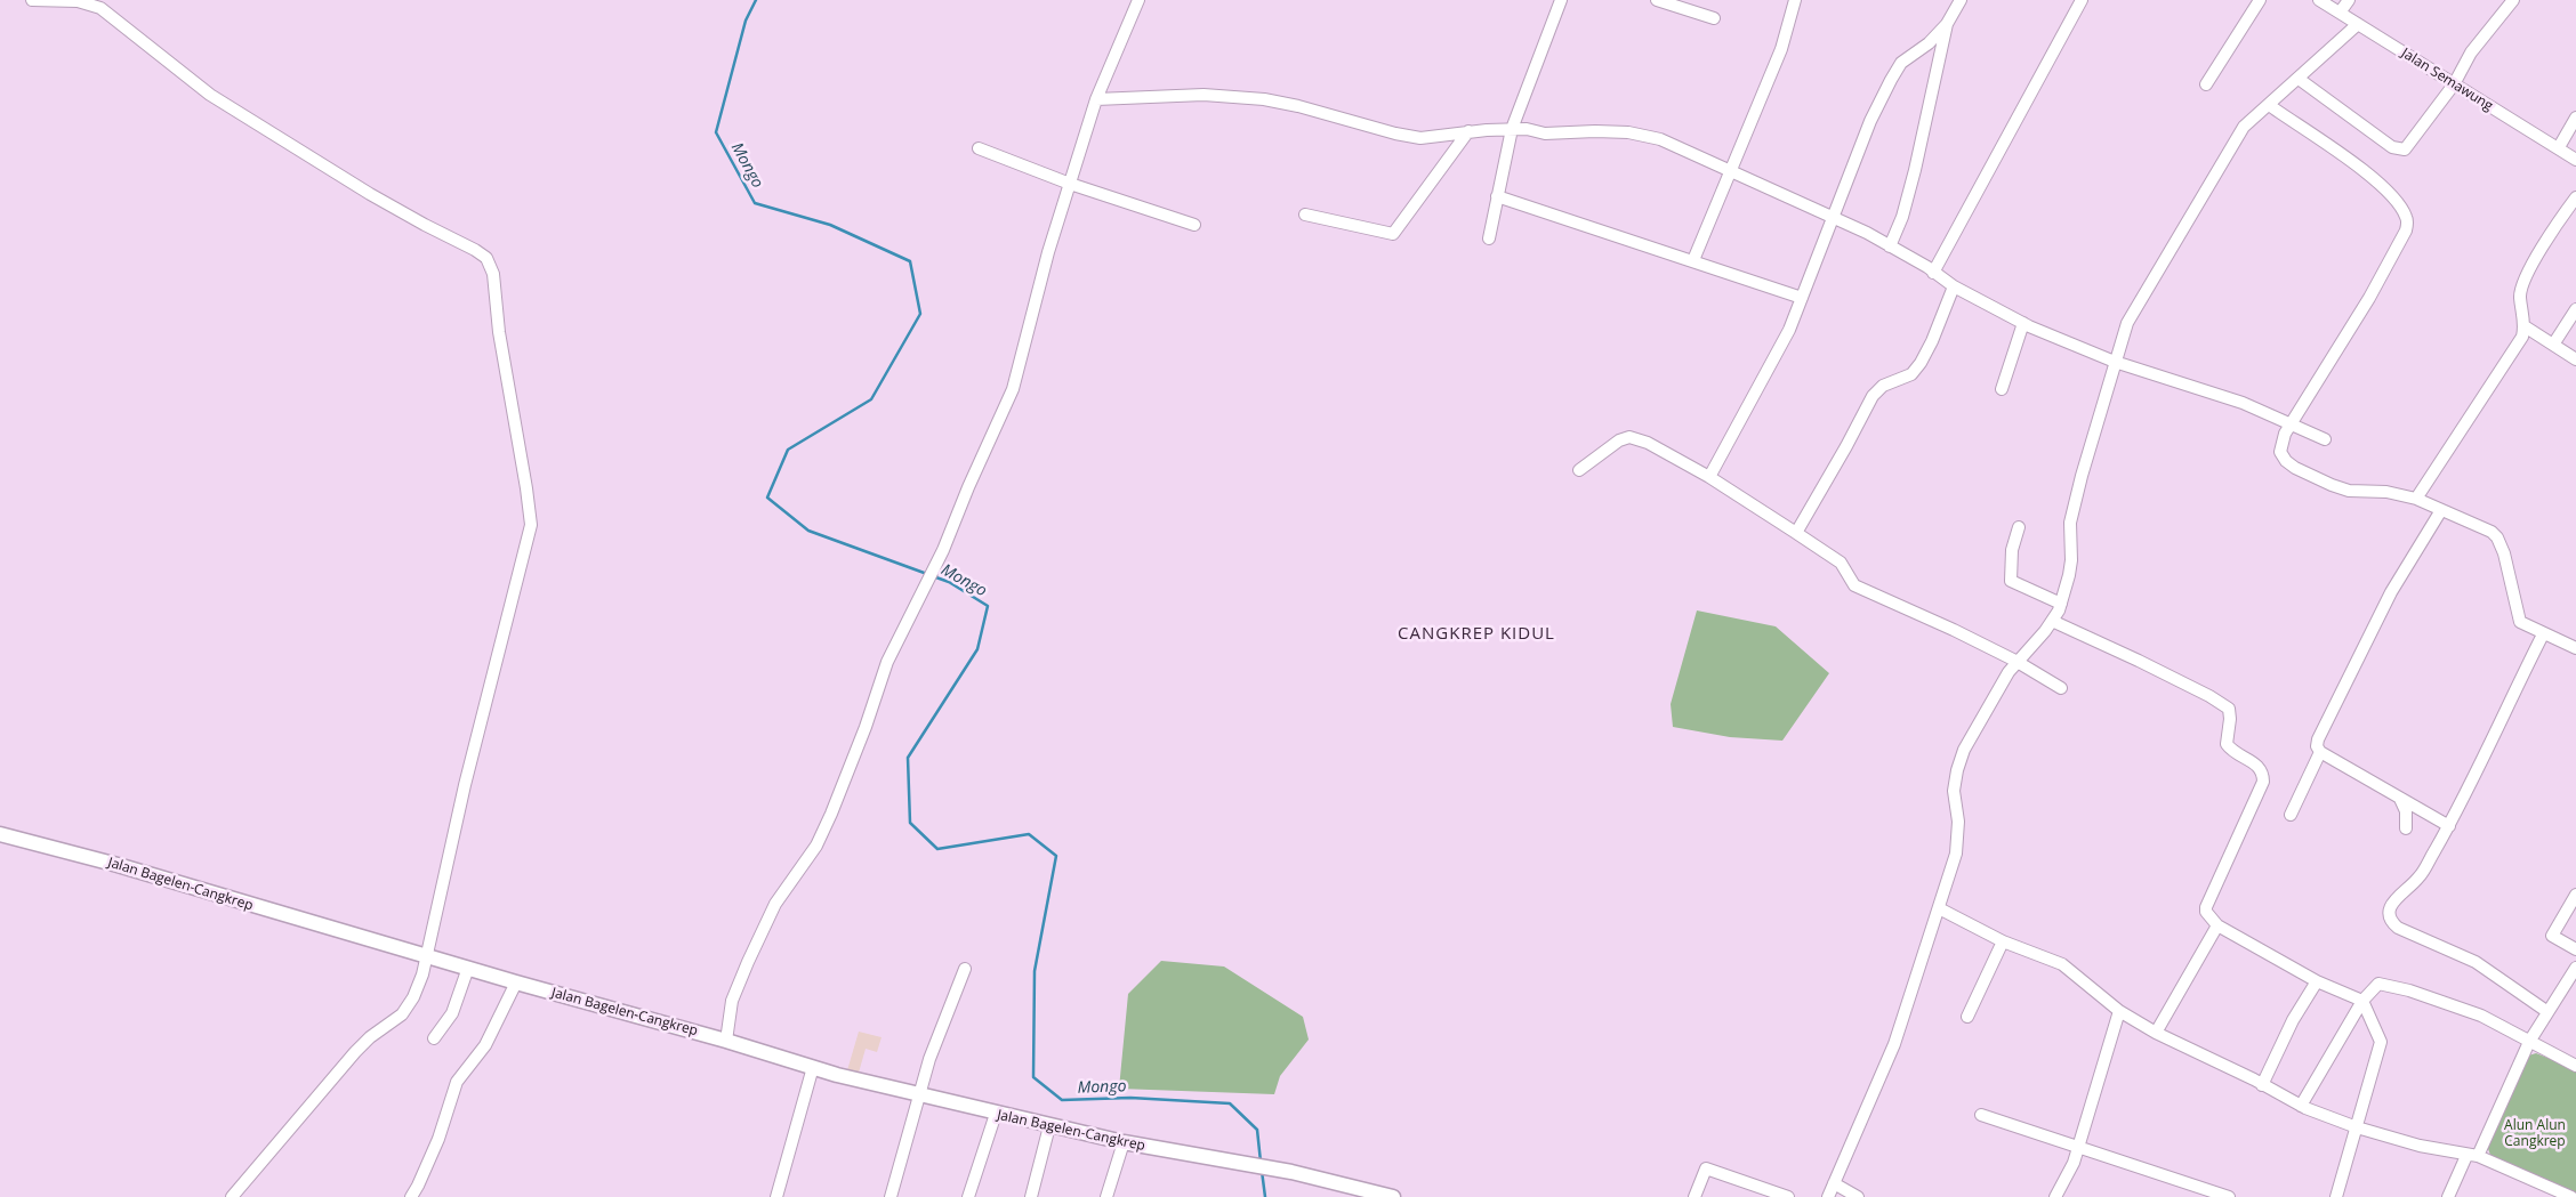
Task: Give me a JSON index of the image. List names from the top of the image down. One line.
{"streets":{"main road":["Jalan Bagelen-Cangkrep"],"street":["Jalan Semawung"]},"districts":["CANGKREP KIDUL"],"water":["Mongo"],"parks":["Alun Alun Cangkrep"]}
